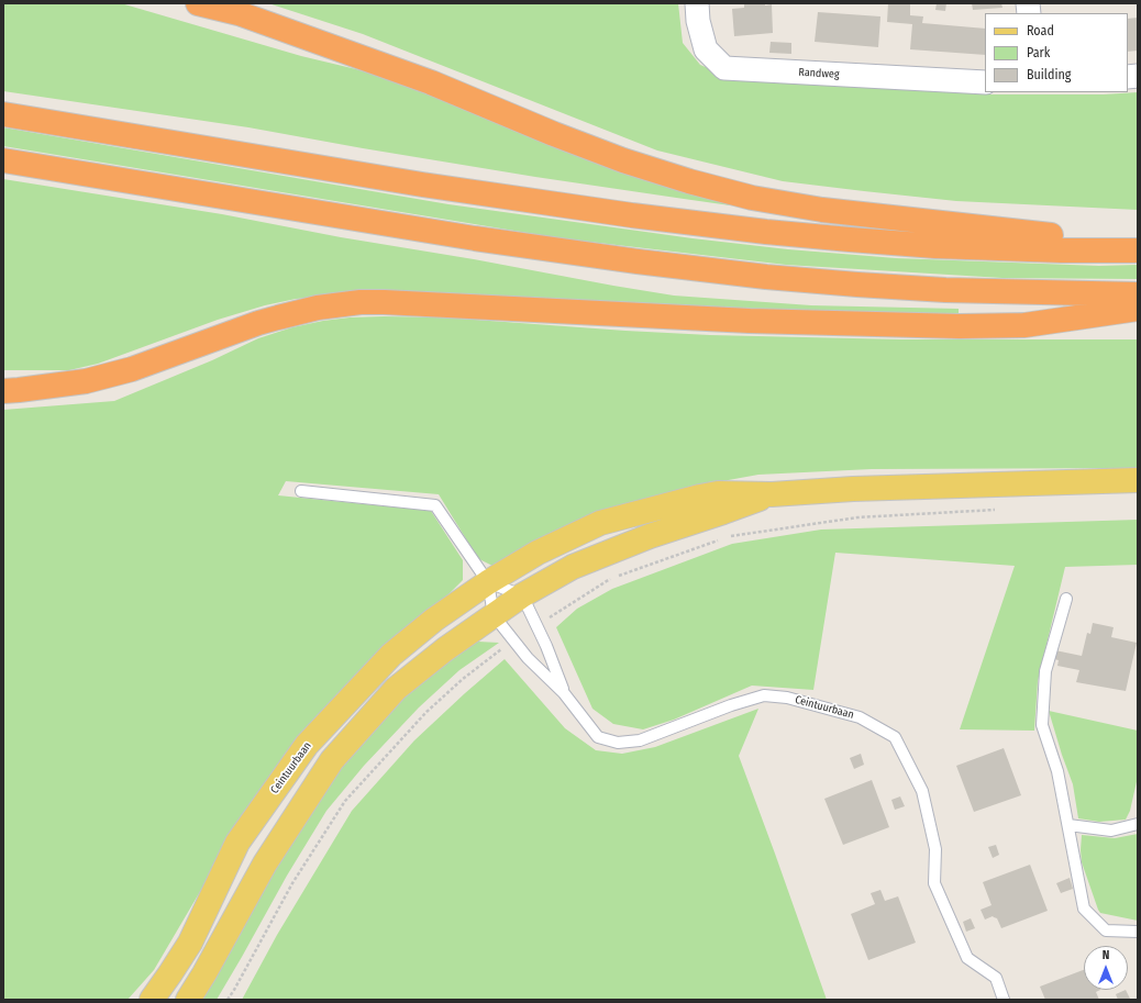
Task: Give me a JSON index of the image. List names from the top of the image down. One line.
{"streets":{"main road":["Ceintuurbaan"],"street":["Randweg"]},"legend":["Road","Park","Building"],"north":"top"}
